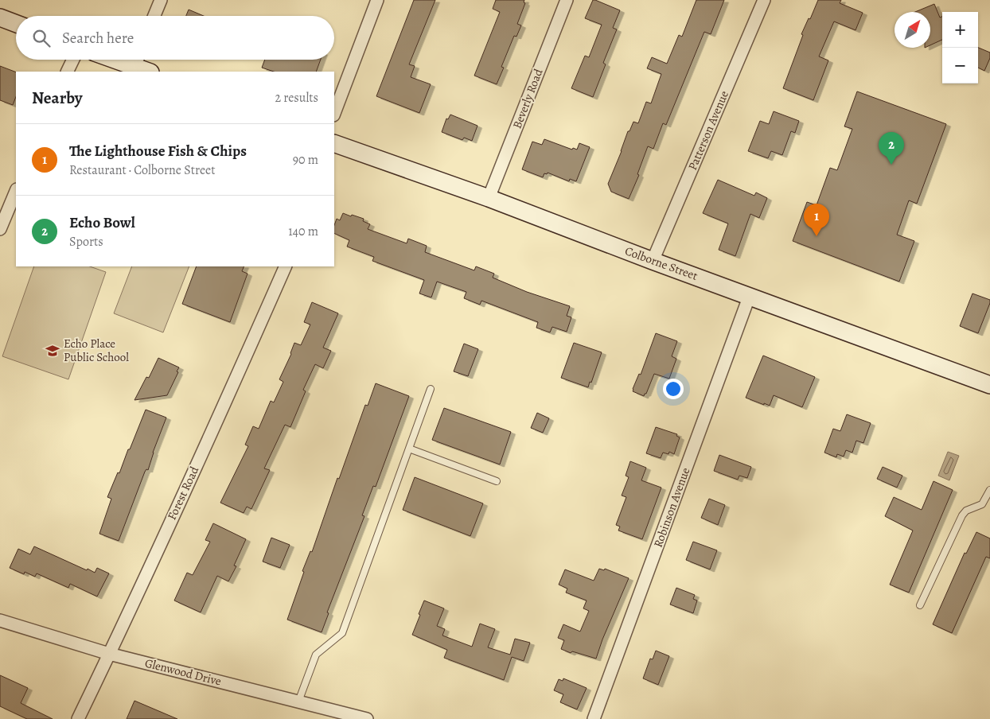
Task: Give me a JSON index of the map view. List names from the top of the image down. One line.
{"streets":{"main road":["Colborne Street"],"street":["Beverly Road","Patterson Avenue","Forest Road","Robinson Avenue","Glenwood Drive"]},"crossings":[["Beverly Road","Colborne Street"],["Patterson Avenue","Colborne Street"],["Colborne Street","Robinson Avenue"],["Forest Road","Glenwood Drive"]],"places":{"school or university":["Echo Place Public School"]},"north":"top right","page":{"map_buttons":["+","−"],"search":"Search here","heading":["Nearby","2 results"],"list":[{"mark":"1","name":"The Lighthouse Fish & Chips","note":"Restaurant · Colborne Street","value":"90 m"},{"mark":"2","name":"Echo Bowl","note":"Sports","value":"140 m"}],"pins":["2","1"]}}
